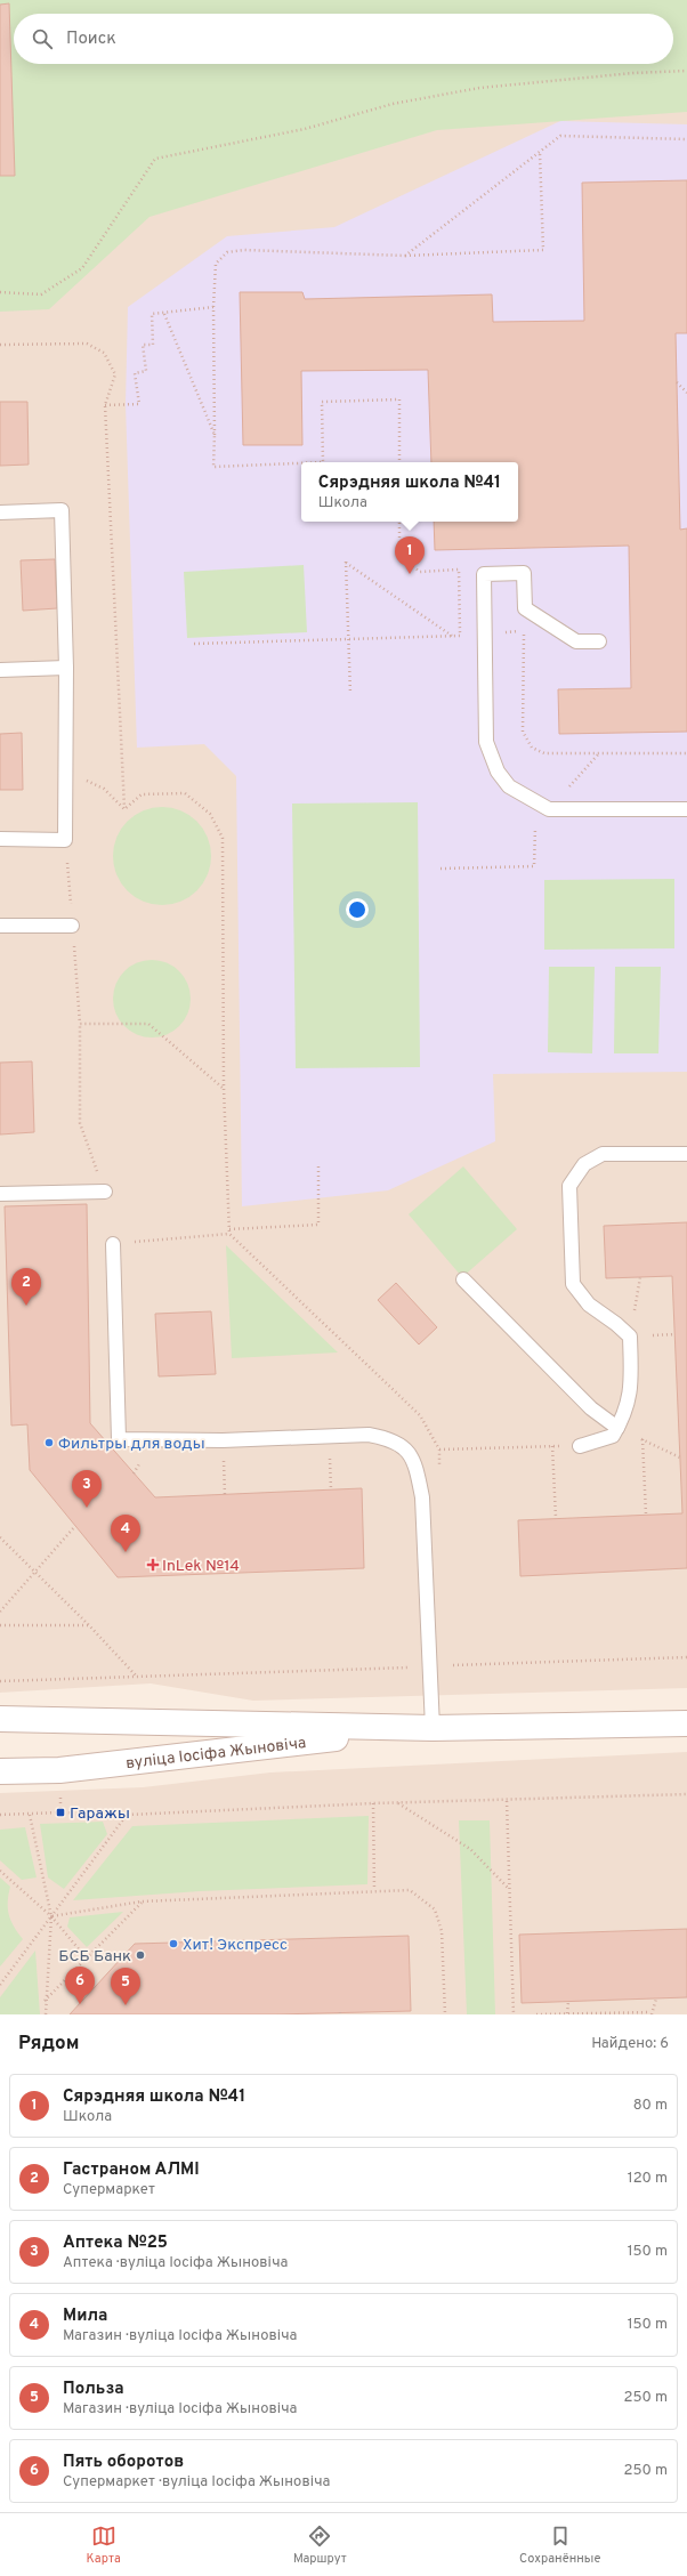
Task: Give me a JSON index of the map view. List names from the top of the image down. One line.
{"streets":{"main road":["вуліца Іосіфа Жыновіча"]},"places":{"other":["Фильтры для воды","Хит! Экспресс","БСБ Банк"],"health":["InLek №14"],"transit":["Гаражы"]},"page":{"search":"Поиск","popup":["Сярэдняя школа №41","Школа"],"pins":["1","2","3","4","6","5"],"heading":["Рядом","Найдено: 6"],"list":[{"mark":"1","name":"Сярэдняя школа №41","note":"Школа","value":"80 m"},{"mark":"2","name":"Гастраном АЛМІ","note":"Супермаркет","value":"120 m"},{"mark":"3","name":"Аптека №25","note":"Аптека · вуліца Іосіфа Жыновіча","value":"150 m"},{"mark":"4","name":"Мила","note":"Магазин · вуліца Іосіфа Жыновіча","value":"150 m"},{"mark":"5","name":"Польза","note":"Магазин · вуліца Іосіфа Жыновіча","value":"250 m"},{"mark":"6","name":"Пять оборотов","note":"Супермаркет · вуліца Іосіфа Жыновіча","value":"250 m"}],"nav":["Карта","Маршрут","Сохранённые"]}}
